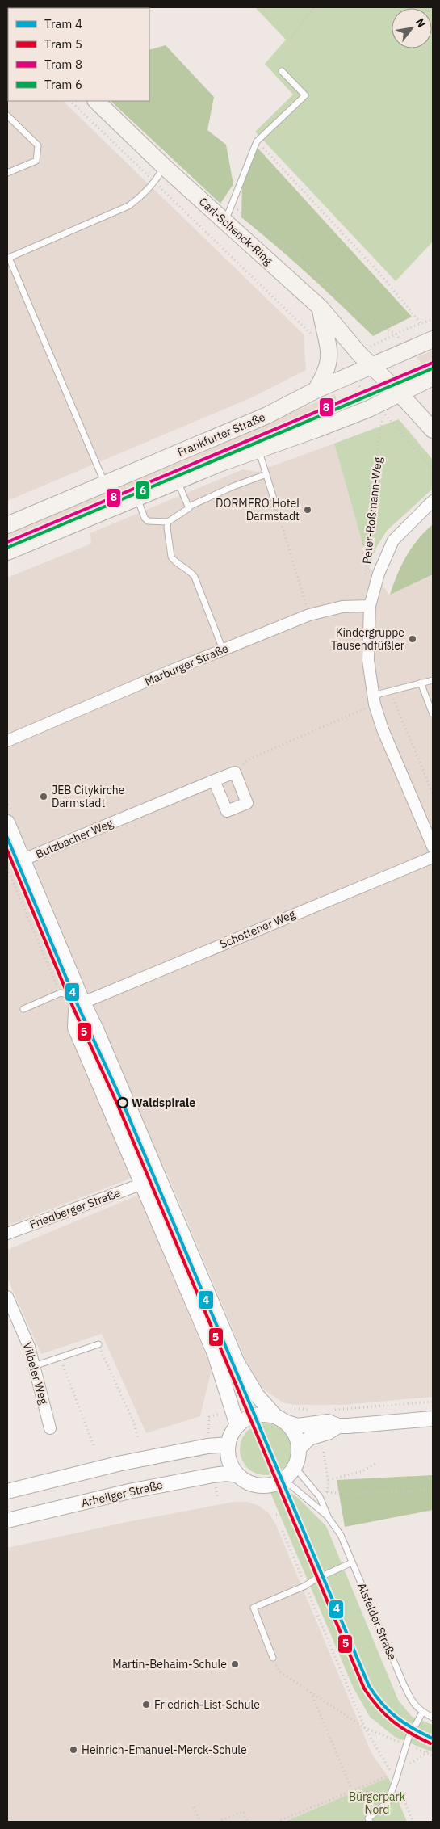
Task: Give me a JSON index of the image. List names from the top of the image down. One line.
{"streets":{"main road":["Carl-Schenck-Ring","Frankfurter Straße"],"street":["Marburger Straße","Butzbacher Weg","Schottener Weg","Friedberger Straße","Vilbeler Weg","Arheilger Straße"],"lane":["Alsfelder Straße"],"path":["Peter-Roßmann-Weg"]},"crossings":[["Carl-Schenck-Ring","Frankfurter Straße"],["Arheilger Straße","Alsfelder Straße"]],"parks":["Bürgerpark Nord"],"places":["DORMERO Hotel Darmstadt","Kindergruppe Tausendfüßler","JEB Citykirche Darmstadt","Waldspirale","Martin-Behaim-Schule","Friedrich-List-Schule","Heinrich-Emanuel-Merck-Schule"],"lines":["tram line 8","tram line 6","tram line 4","tram line 5"],"legend":["Tram 4","Tram 5","Tram 8","Tram 6"],"north":"top right"}
